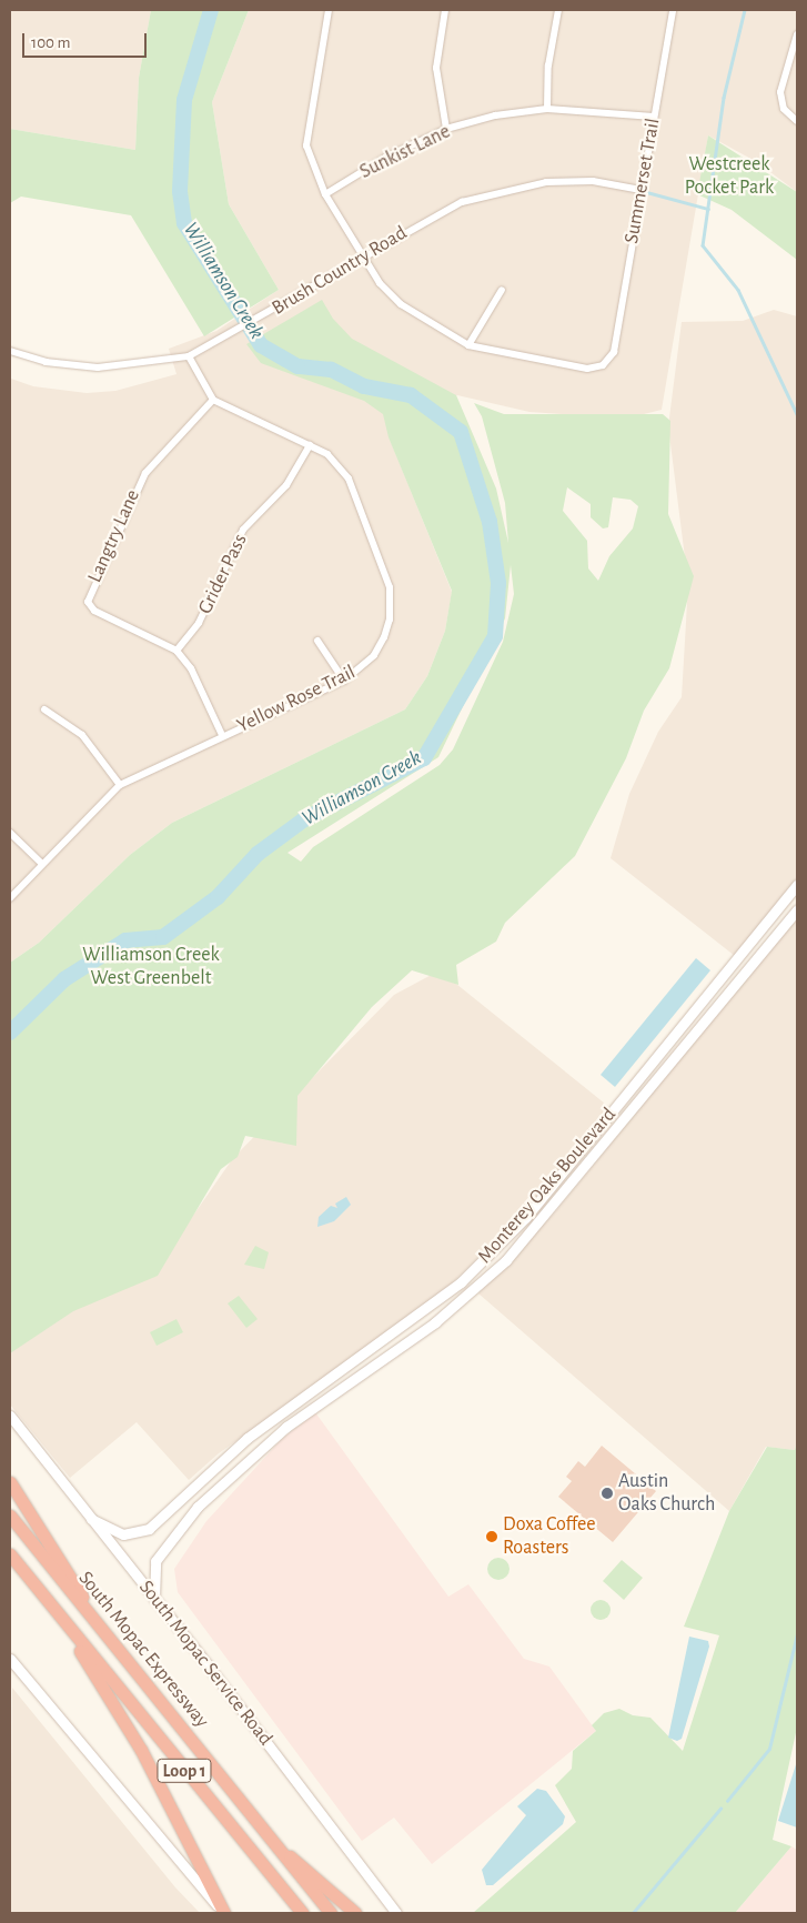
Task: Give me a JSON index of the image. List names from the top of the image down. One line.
{"streets":{"highway":["South Mopac Expressway","Loop 1"],"street":["Sunkist Lane","Summerset Trail","Brush Country Road","Langtry Lane","Grider Pass","Yellow Rose Trail","Monterey Oaks Boulevard","South Mopac Service Road"]},"crossings":[["Sunkist Lane","Summerset Trail"],["Summerset Trail","Brush Country Road"],["Langtry Lane","Grider Pass"],["Langtry Lane","Yellow Rose Trail"],["Grider Pass","Yellow Rose Trail"],["Monterey Oaks Boulevard","South Mopac Service Road"]],"water":["Williamson Creek"],"parks":["Westcreek Pocket Park","Williamson Creek West Greenbelt"],"places":["Austin Oaks Church","Doxa Coffee Roasters"],"scale_bar":"100 m"}
